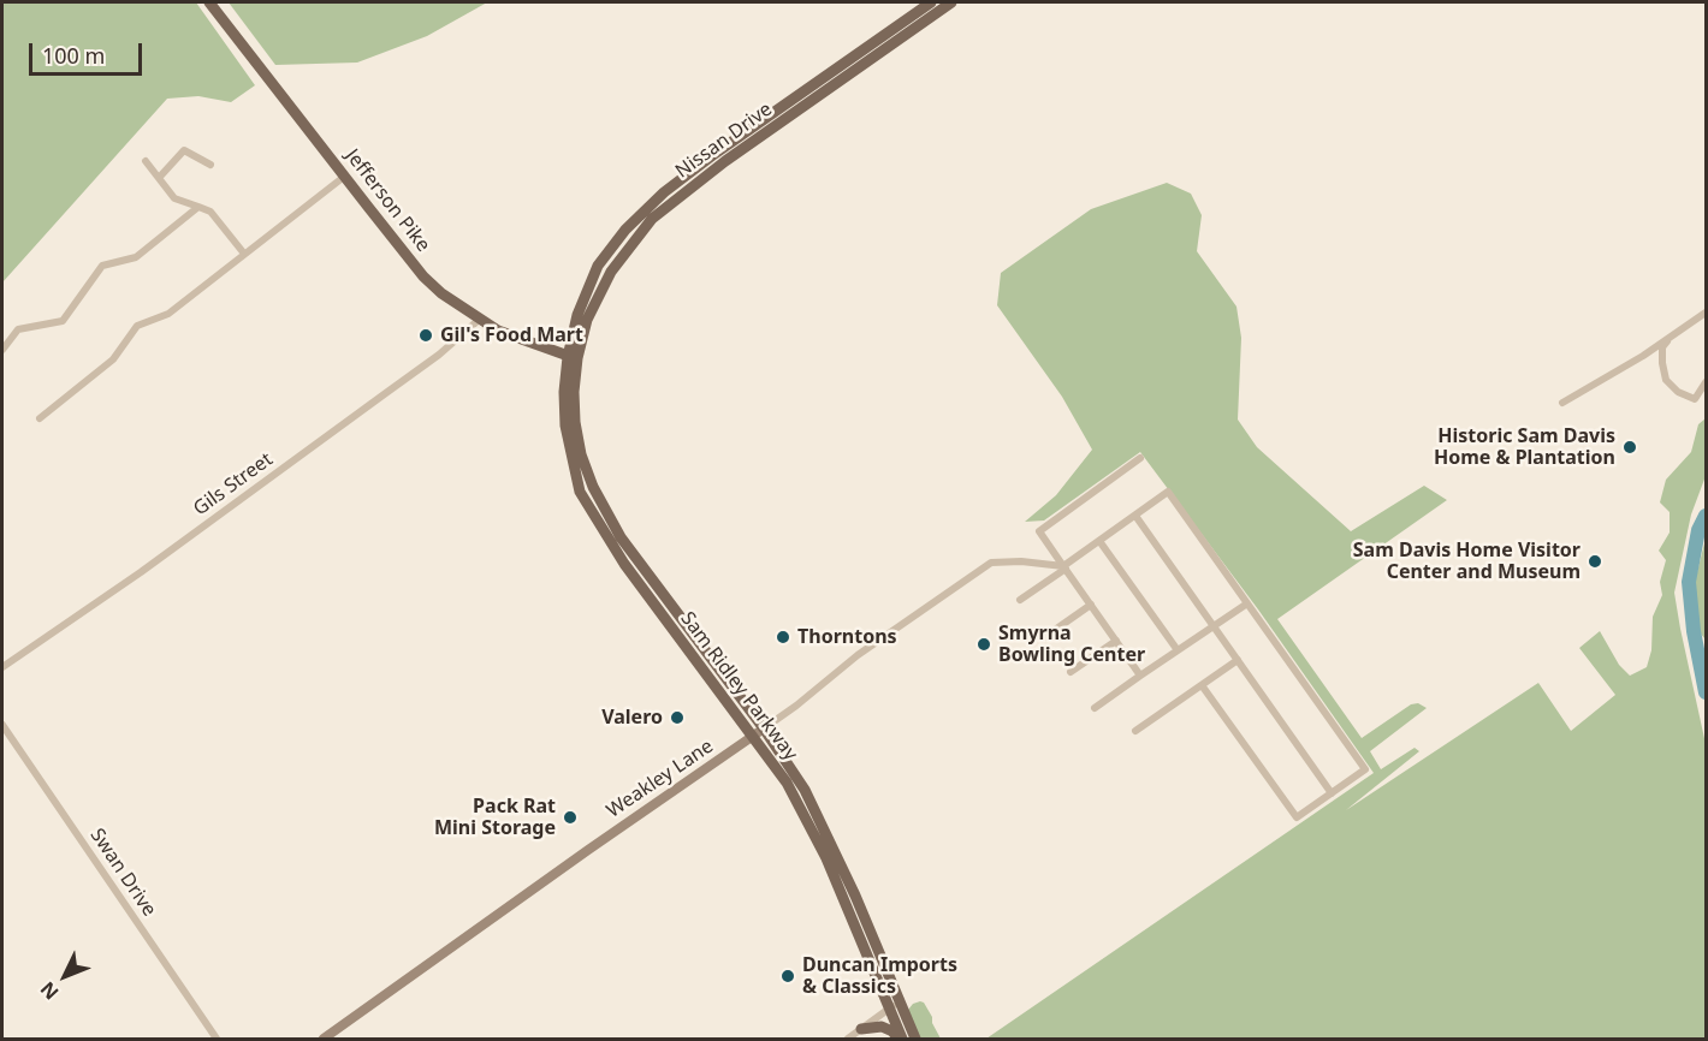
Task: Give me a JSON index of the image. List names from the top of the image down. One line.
{"streets":{"main road":["Nissan Drive","Jefferson Pike","Sam Ridley Parkway","Weakley Lane"],"street":["Gils Street","Swan Drive"]},"crossings":[["Nissan Drive","Jefferson Pike"],["Nissan Drive","Sam Ridley Parkway"],["Jefferson Pike","Gils Street"],["Jefferson Pike","Sam Ridley Parkway"],["Sam Ridley Parkway","Weakley Lane"]],"places":["Gil's Food Mart","Historic Sam Davis Home & Plantation","Sam Davis Home Visitor Center and Museum","Thorntons","Smyrna Bowling Center","Valero","Pack Rat Mini Storage","Duncan Imports & Classics"],"scale_bar":"100 m","north":"bottom left"}
